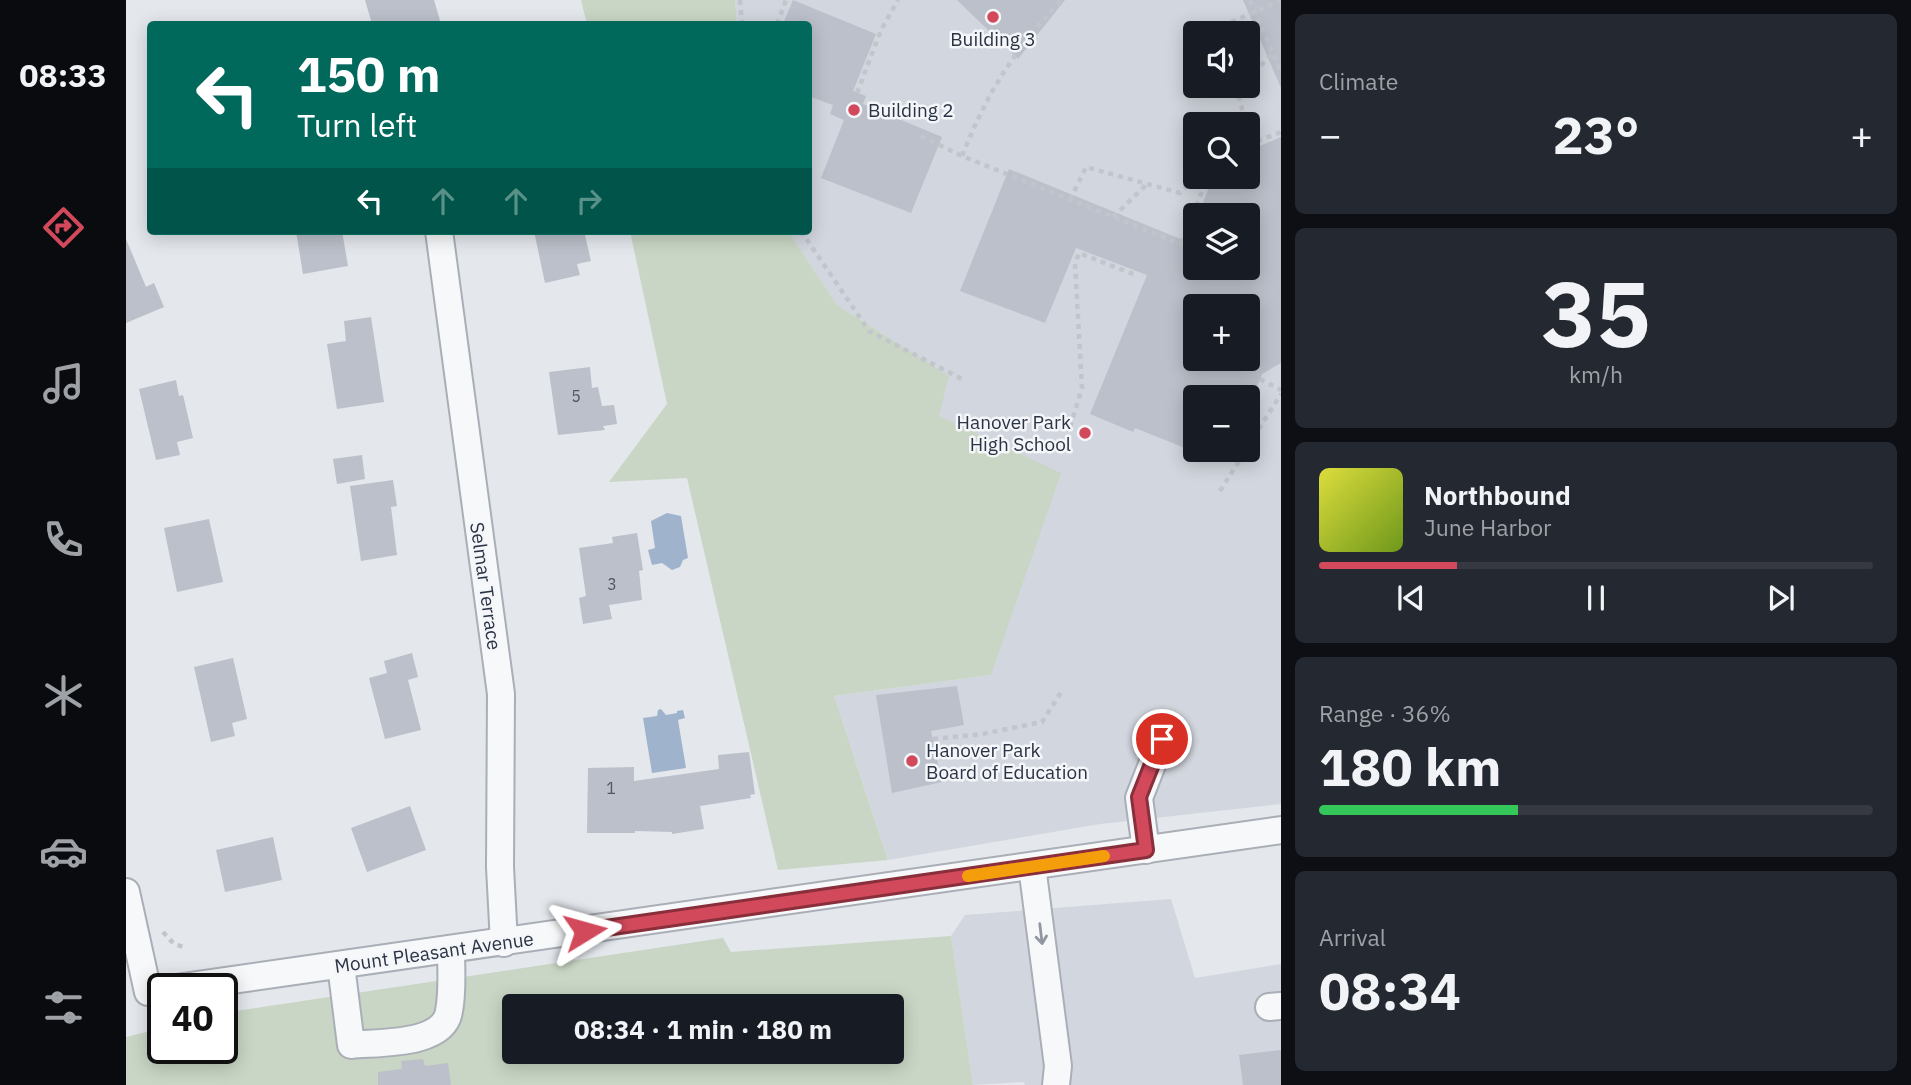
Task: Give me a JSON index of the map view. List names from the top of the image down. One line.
{"streets":{"street":["Selmar Terrace","Mount Pleasant Avenue"]},"crossings":[["Selmar Terrace","Mount Pleasant Avenue"]],"places":["Building 3","Building 2","Hanover Park High School","Hanover Park Board of Education"],"house_numbers":["5","3","1"],"page":{"tabs":"08:33","tile":["Climate",["35","km/h"],["Range · 36%","180 km"],["Arrival","08:34"]],"map_buttons":["+","−"],"turn":["150 m","Turn left"],"heat":["−","23°","+"],"song":["Northbound","June Harbor"],"limit":"40","trip":"08:34 · 1 min · 180 m"}}
